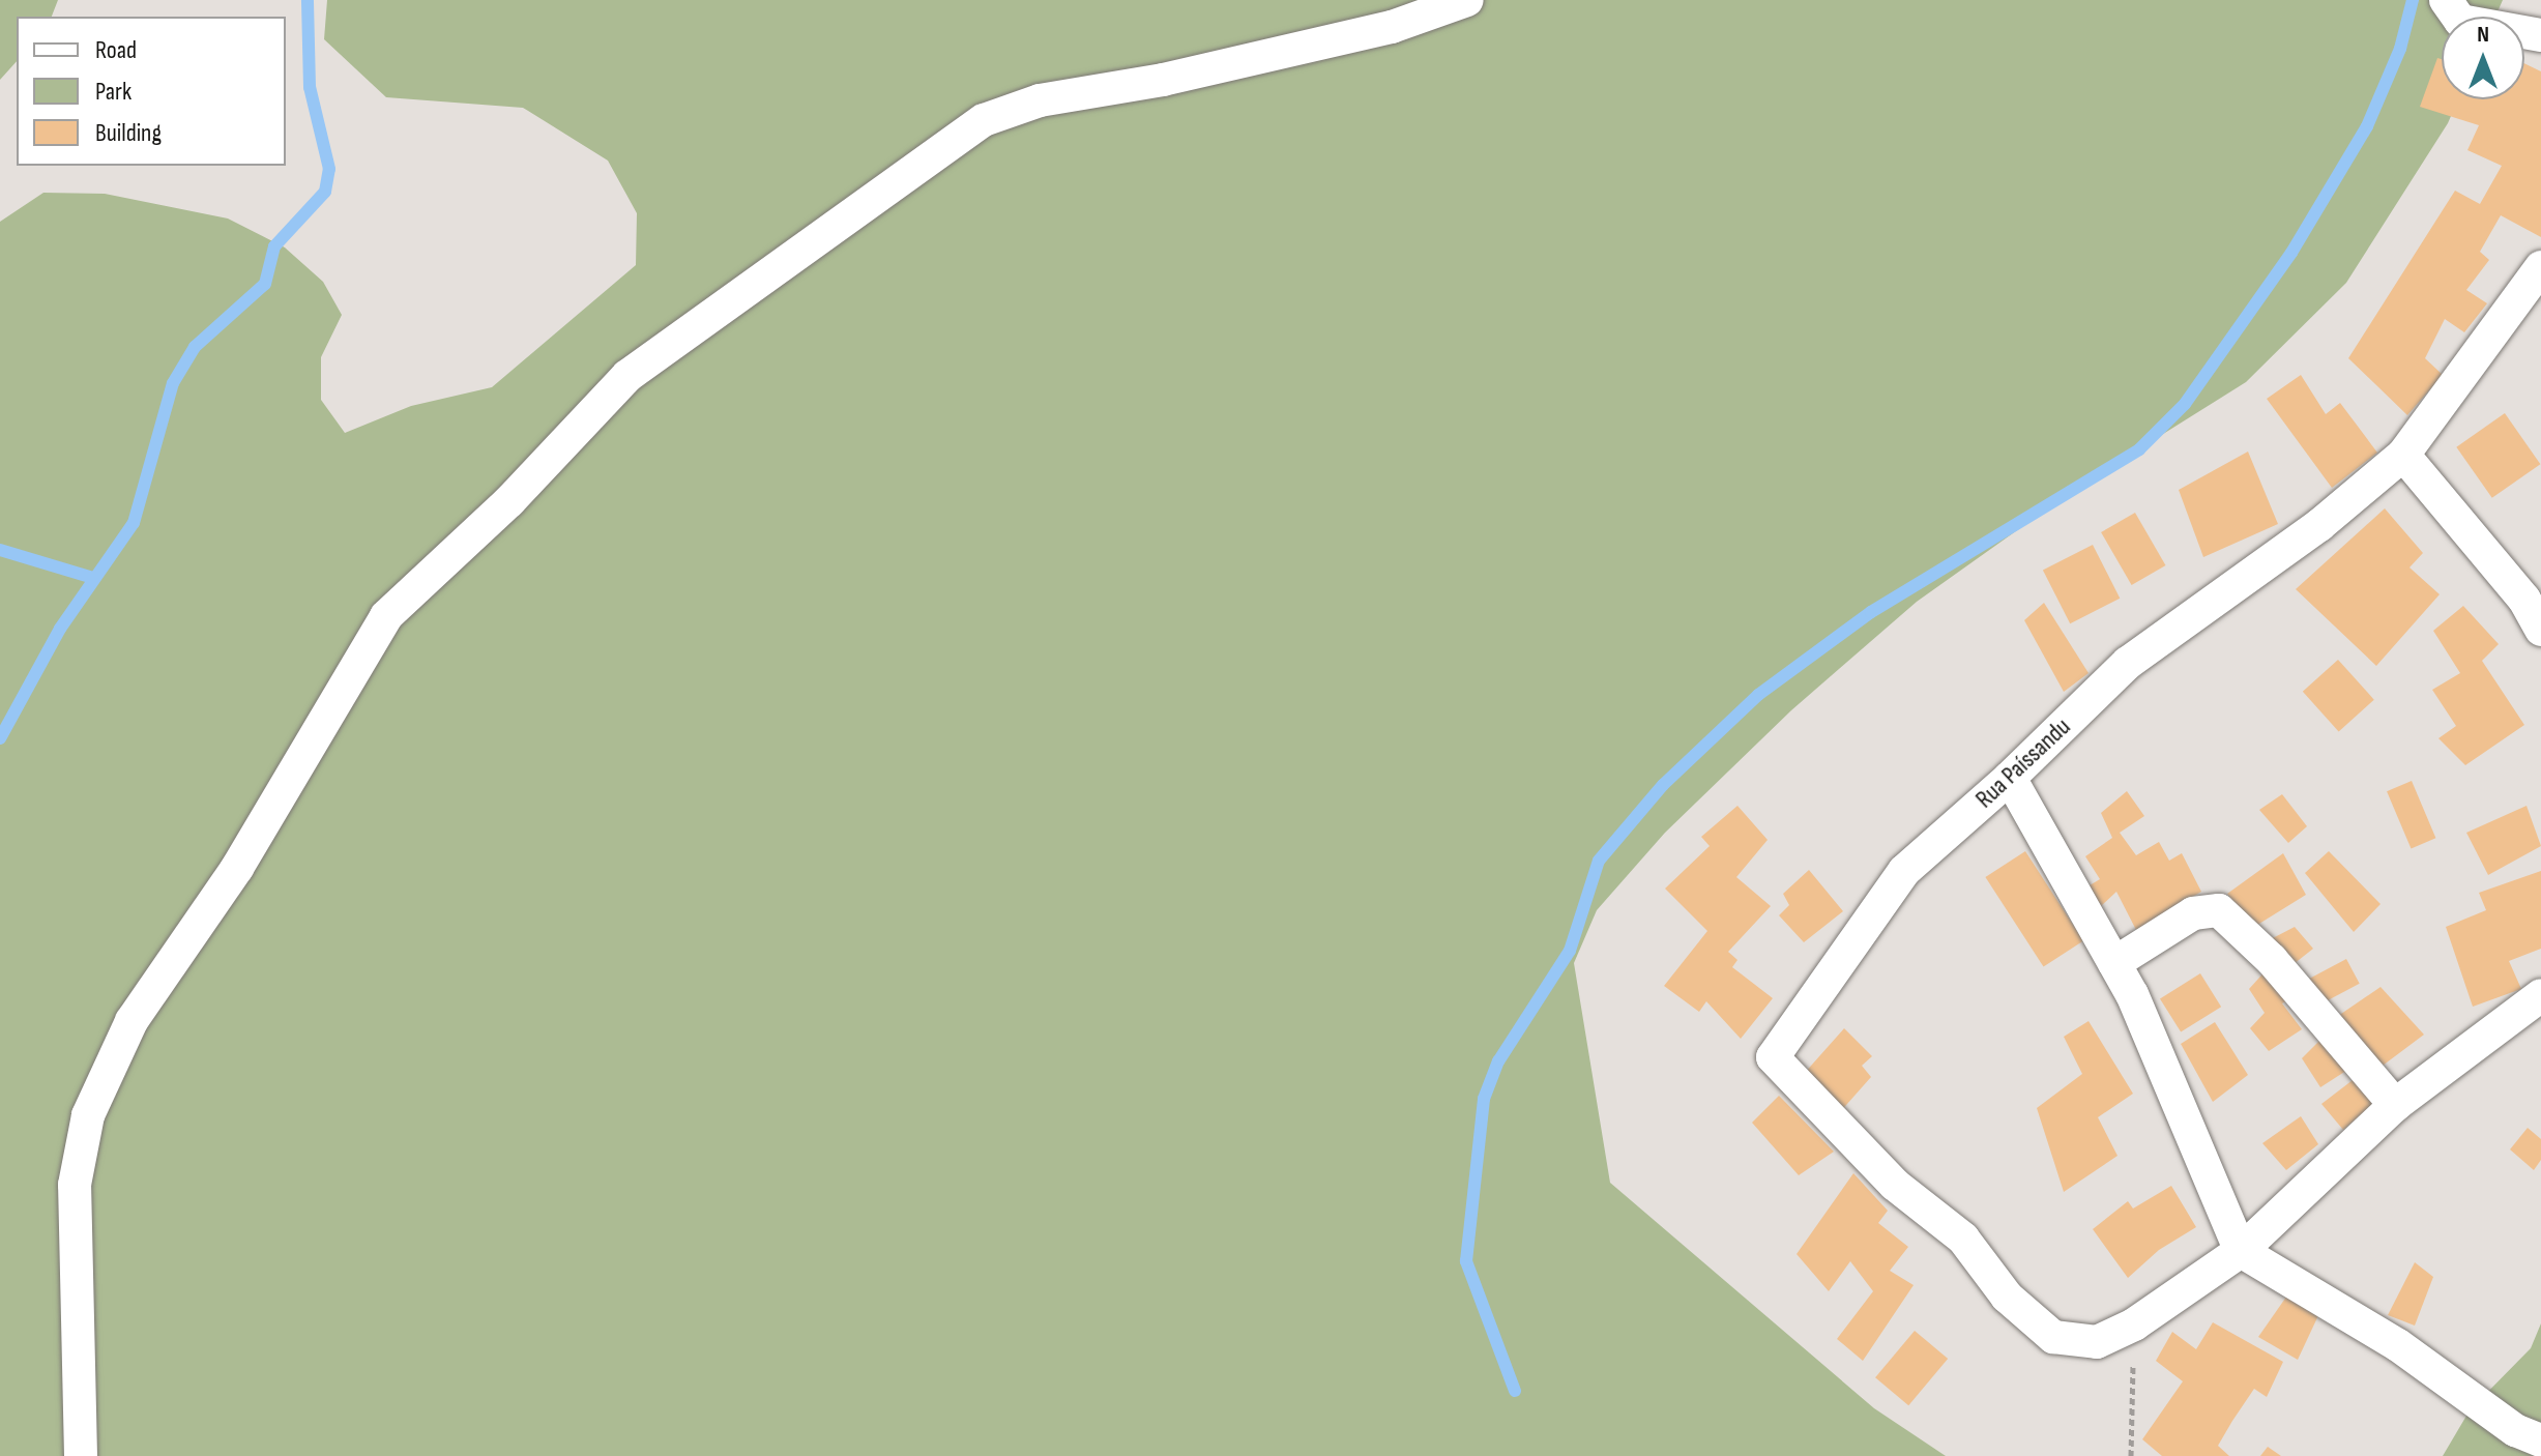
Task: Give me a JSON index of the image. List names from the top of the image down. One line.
{"streets":{"street":["Rua Paíssandu"]},"legend":["Road","Park","Building"],"north":"top"}
